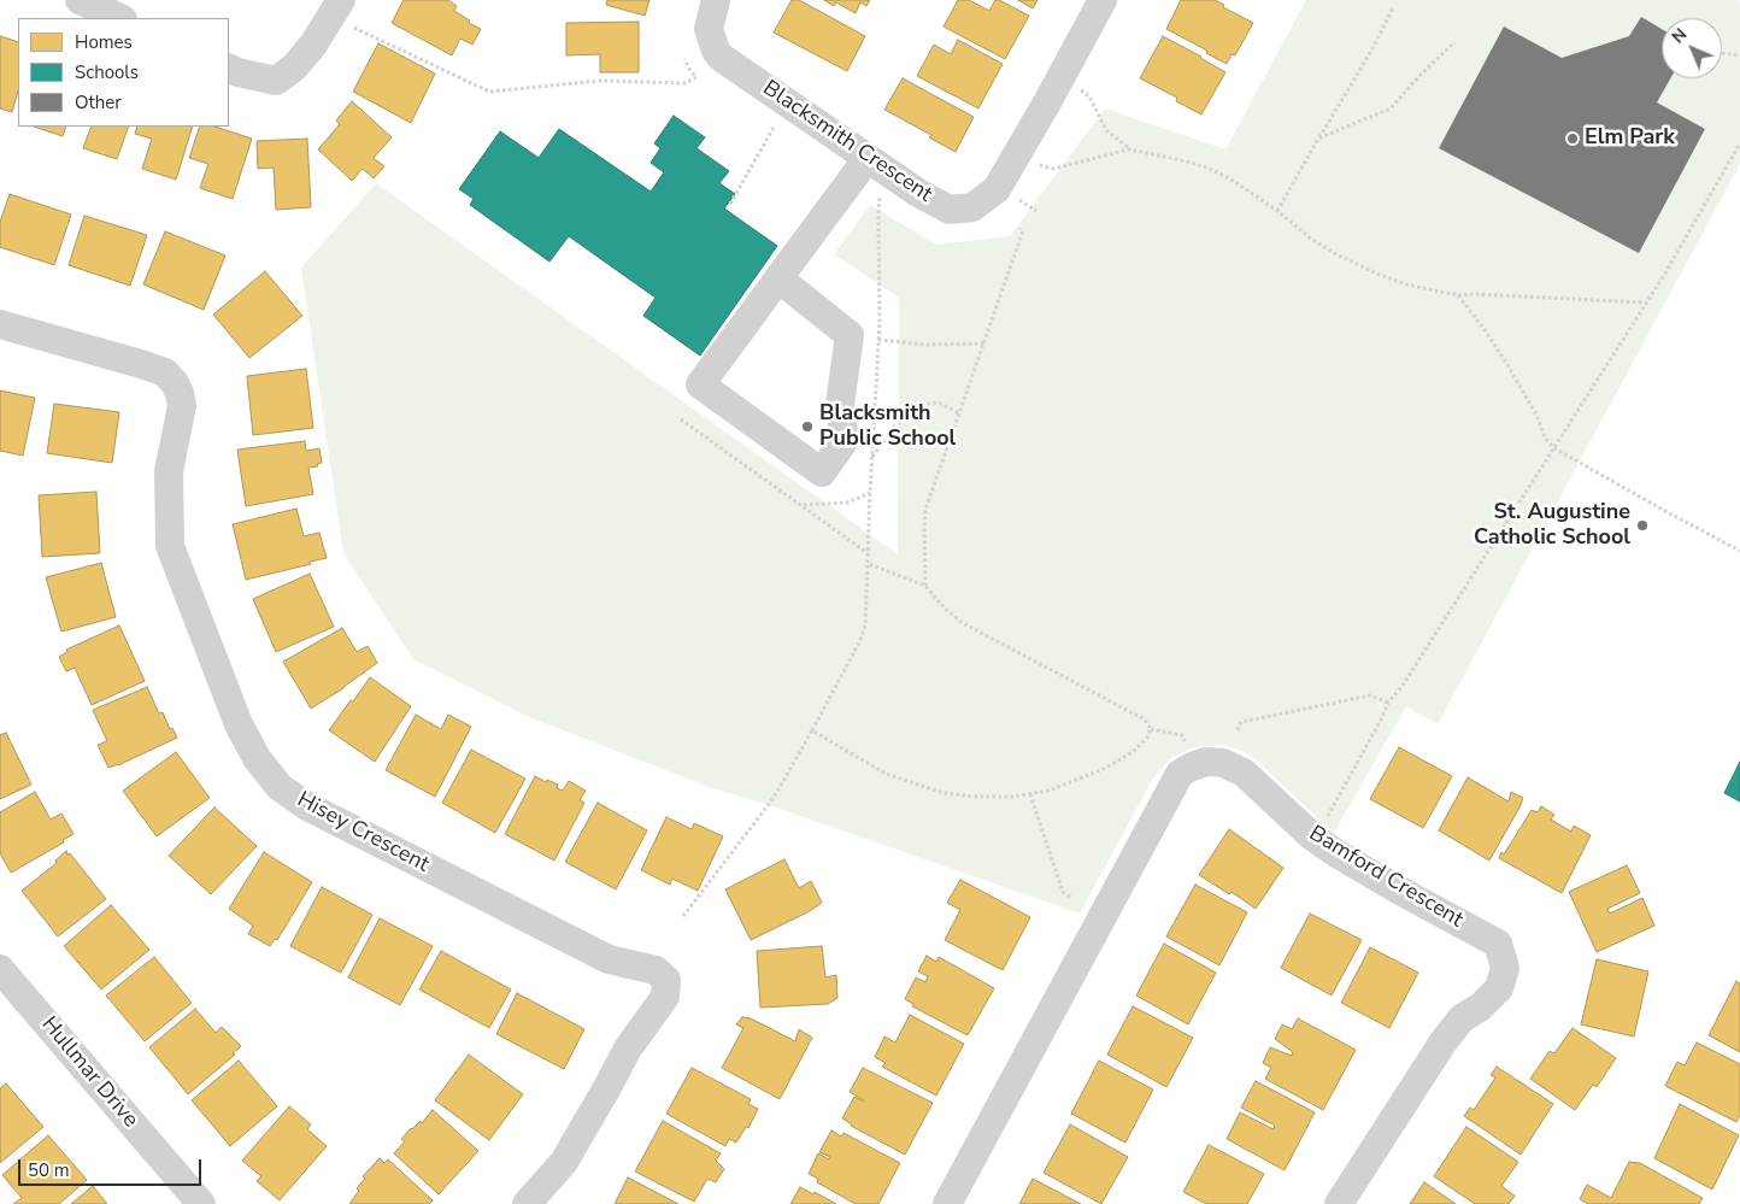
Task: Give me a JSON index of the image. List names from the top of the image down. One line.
{"streets":{"street":["Blacksmith Crescent","Hisey Crescent","Bamford Crescent","Hullmar Drive"]},"places":["Elm Park","Blacksmith Public School","St. Augustine Catholic School"],"legend":["Homes","Schools","Other"],"scale_bar":"50 m","north":"top left"}
